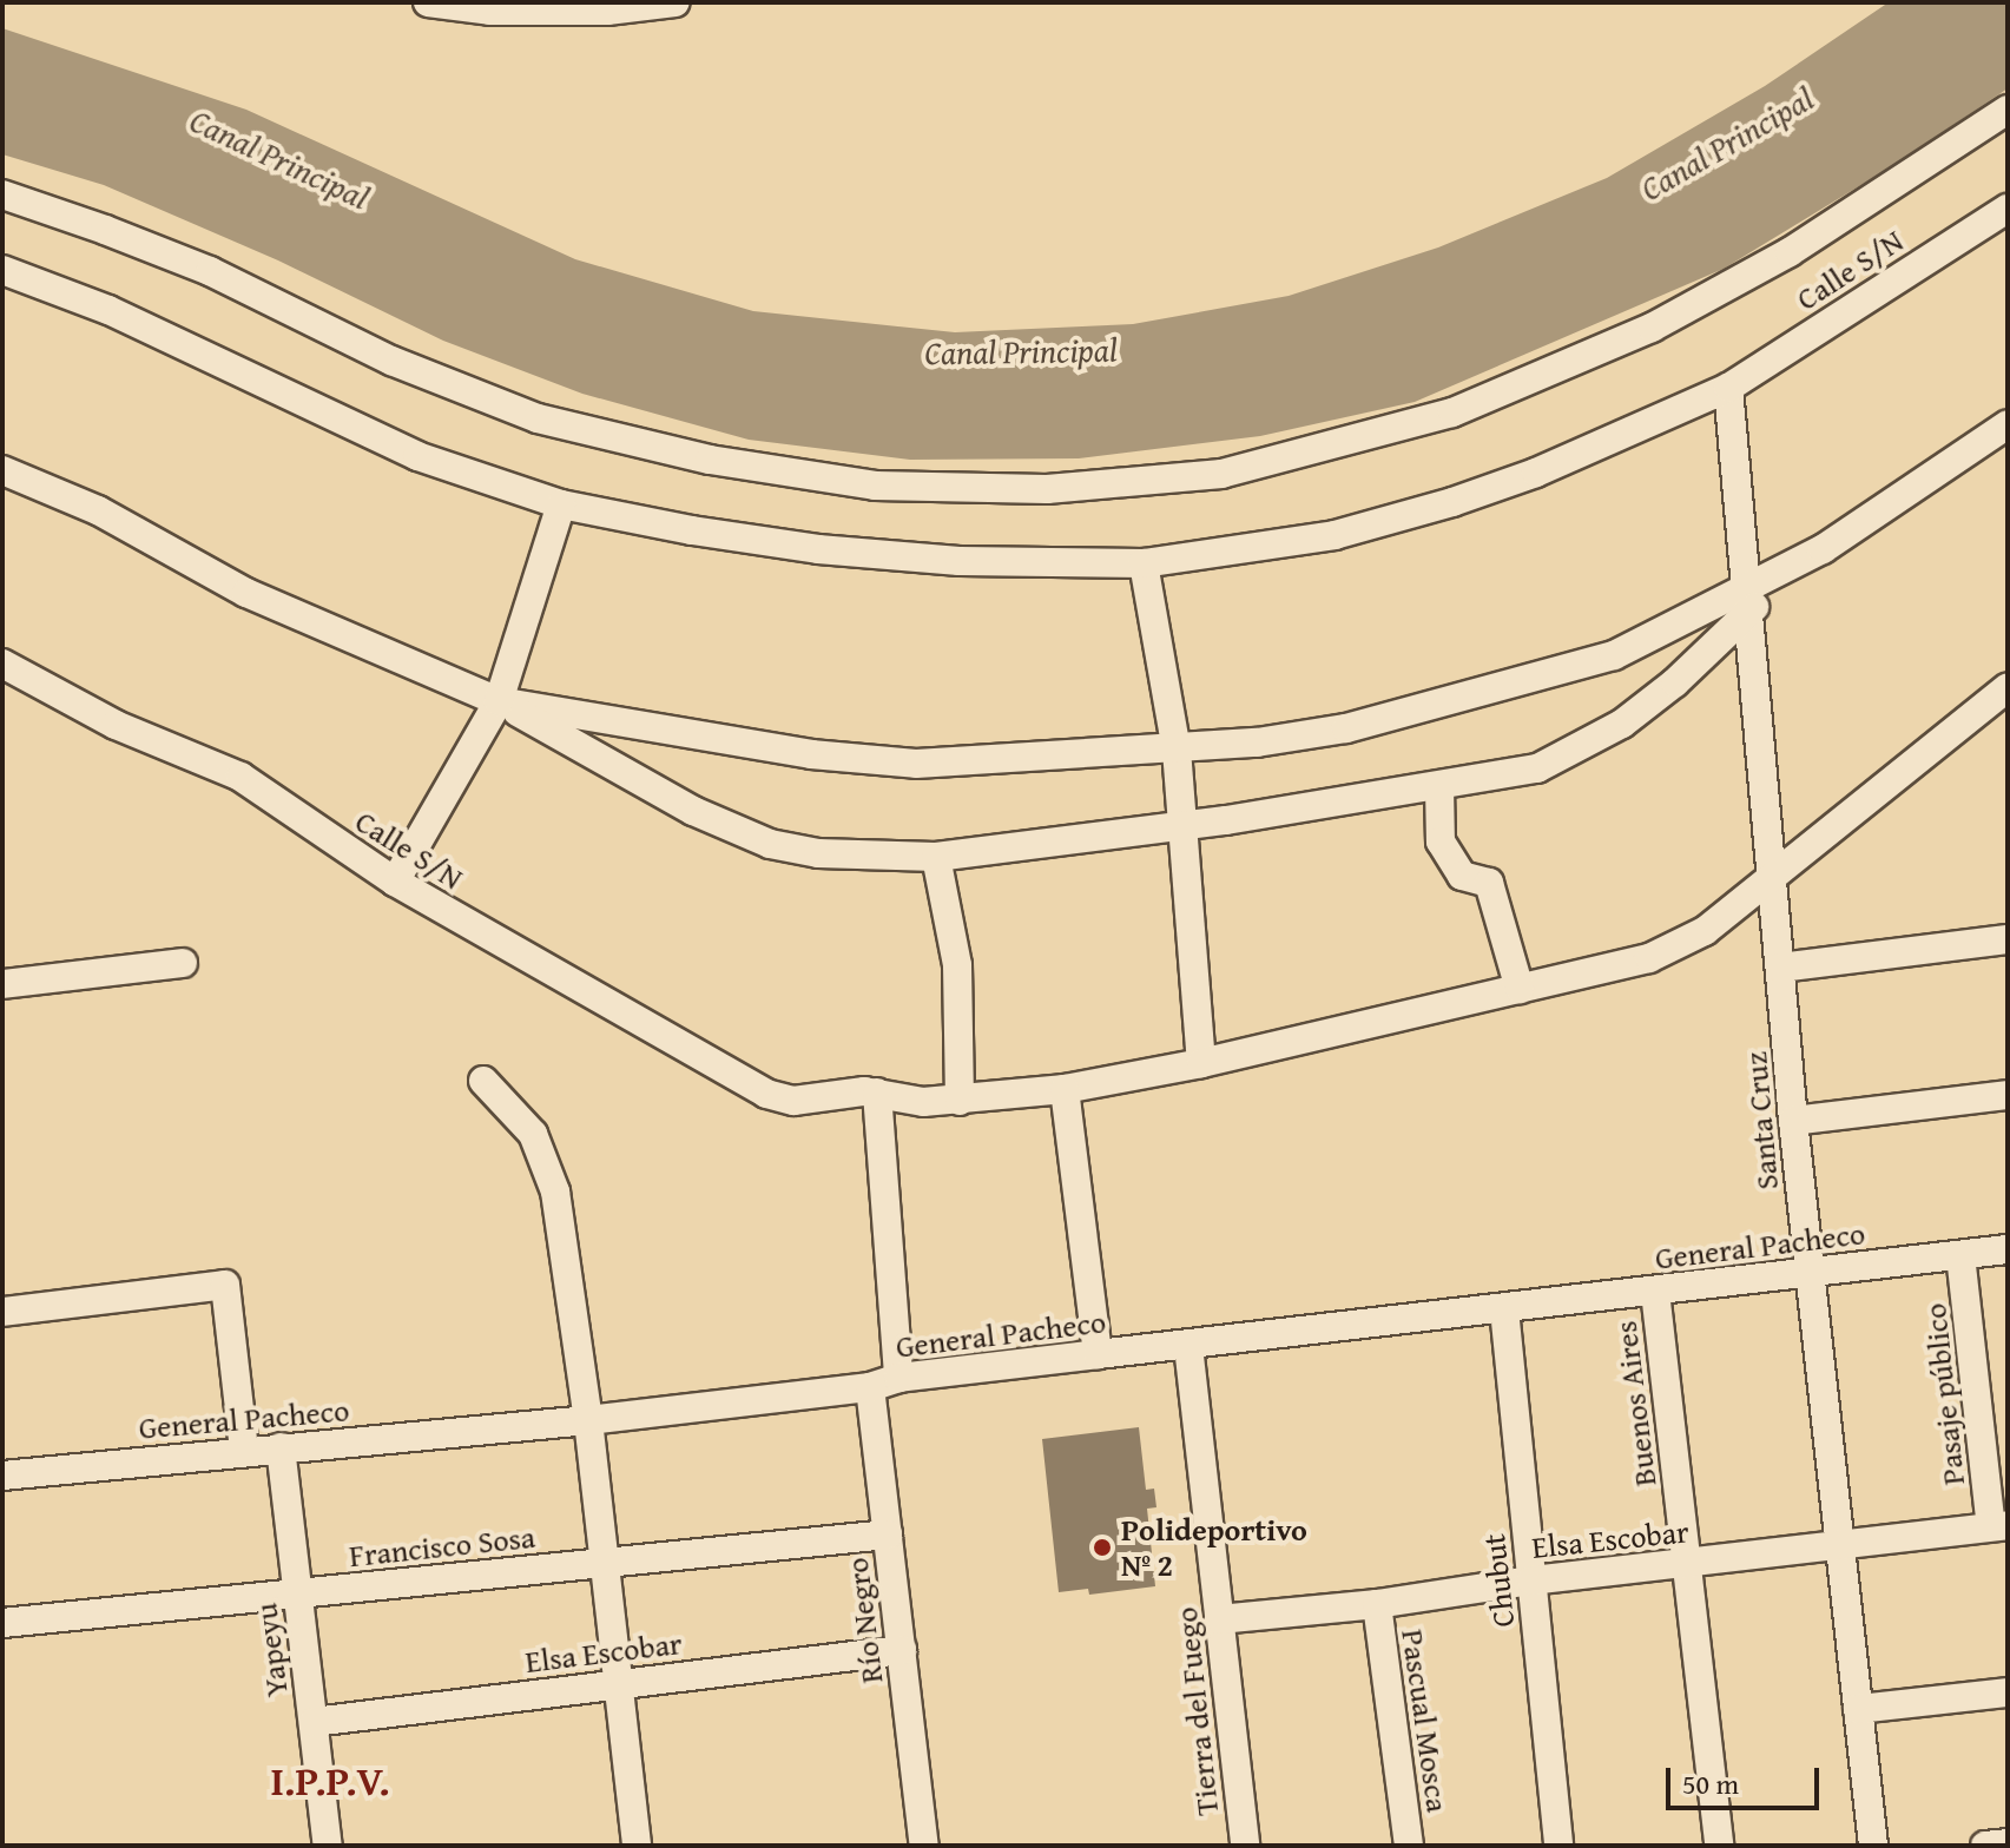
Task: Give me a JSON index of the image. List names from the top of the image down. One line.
{"streets":{"street":["Calle S/N","Santa Cruz","General Pacheco","Pasaje público","Buenos Aires","Elsa Escobar","Francisco Sosa","Chubut","Río Negro","Yapeyu","Tierra del Fuego","Pascual Mosca"]},"crossings":[["Calle S/N","Santa Cruz"],["Santa Cruz","General Pacheco"],["Santa Cruz","Elsa Escobar"],["General Pacheco","Pasaje público"],["General Pacheco","Buenos Aires"],["General Pacheco","Chubut"],["General Pacheco","Río Negro"],["General Pacheco","Yapeyu"],["General Pacheco","Tierra del Fuego"],["Pasaje público","Elsa Escobar"],["Buenos Aires","Elsa Escobar"],["Elsa Escobar","Chubut"],["Elsa Escobar","Río Negro"],["Elsa Escobar","Yapeyu"],["Elsa Escobar","Tierra del Fuego"],["Elsa Escobar","Pascual Mosca"],["Francisco Sosa","Río Negro"],["Francisco Sosa","Yapeyu"]],"districts":["I.P.P.V."],"water":["Canal Principal"],"places":["Polideportivo Nº 2"],"scale_bar":"50 m"}
